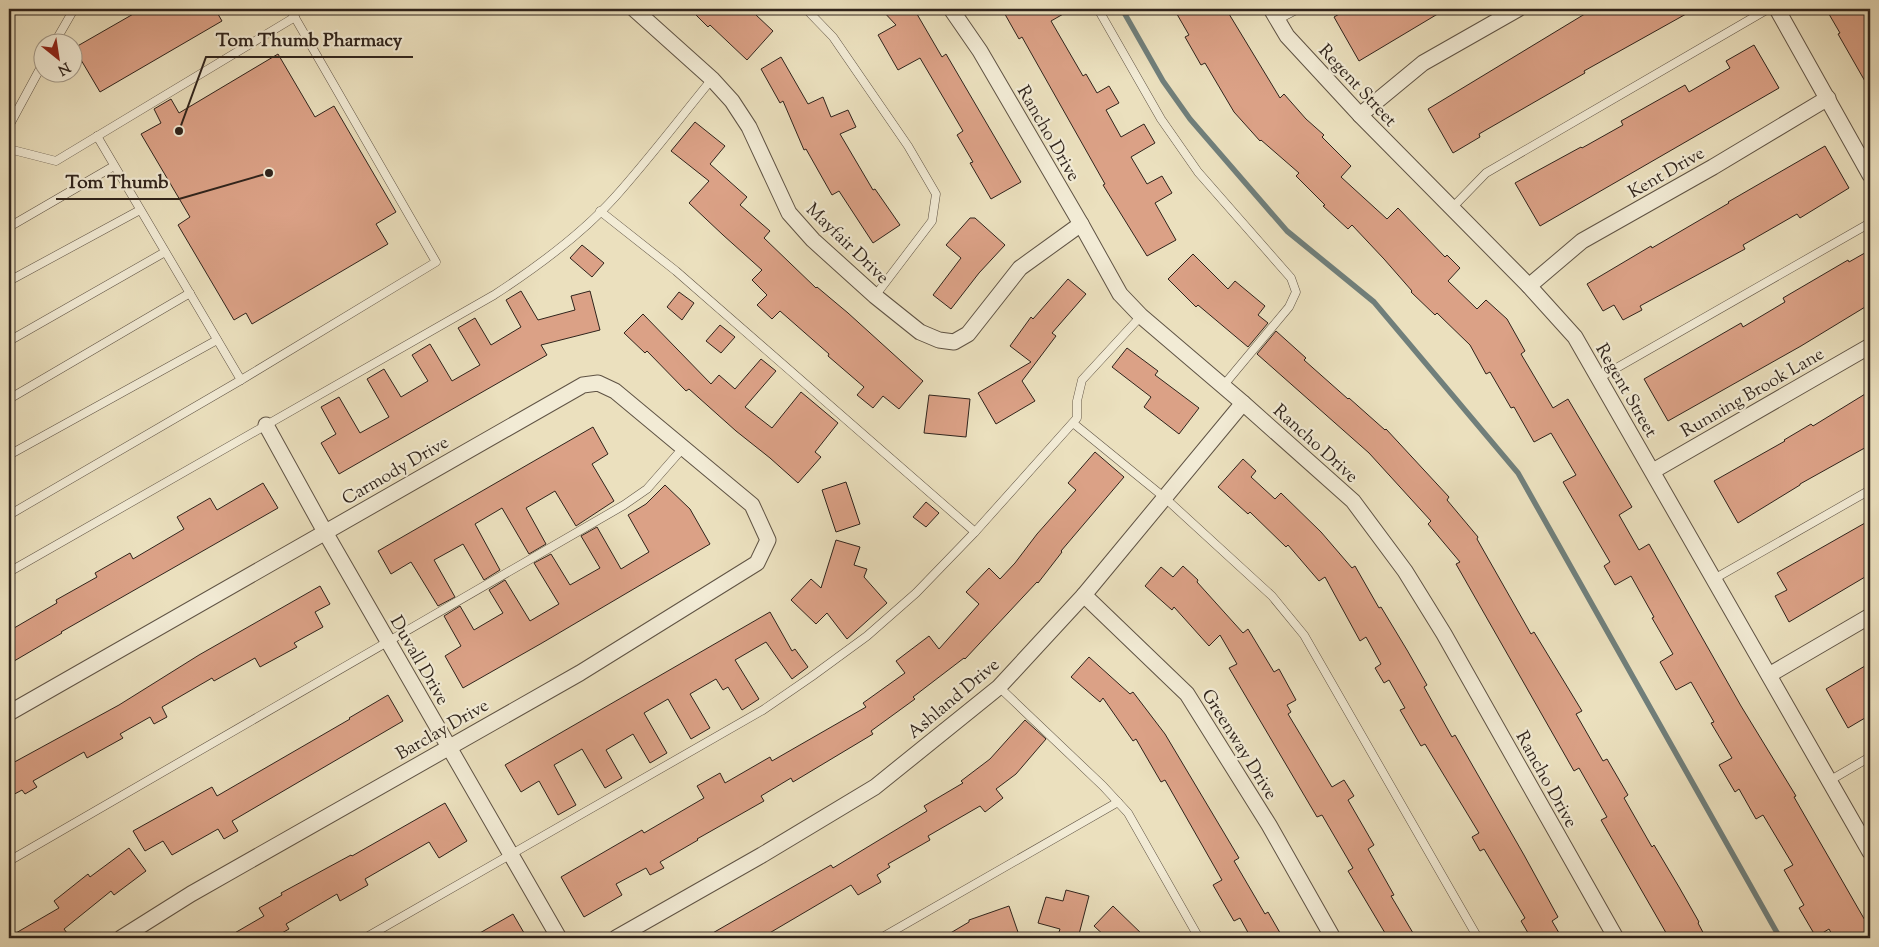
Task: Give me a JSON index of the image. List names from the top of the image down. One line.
{"streets":{"street":["Regent Street","Rancho Drive","Kent Drive","Mayfair Drive","Running Brook Lane","Carmody Drive","Duvall Drive","Ashland Drive","Barclay Drive","Greenway Drive"]},"crossings":[["Regent Street","Kent Drive"],["Regent Street","Running Brook Lane"],["Rancho Drive","Mayfair Drive"],["Rancho Drive","Ashland Drive"],["Carmody Drive","Duvall Drive"],["Carmody Drive","Barclay Drive"],["Duvall Drive","Barclay Drive"],["Ashland Drive","Greenway Drive"]],"places":["Tom Thumb Pharmacy","Tom Thumb"],"north":"bottom right"}
